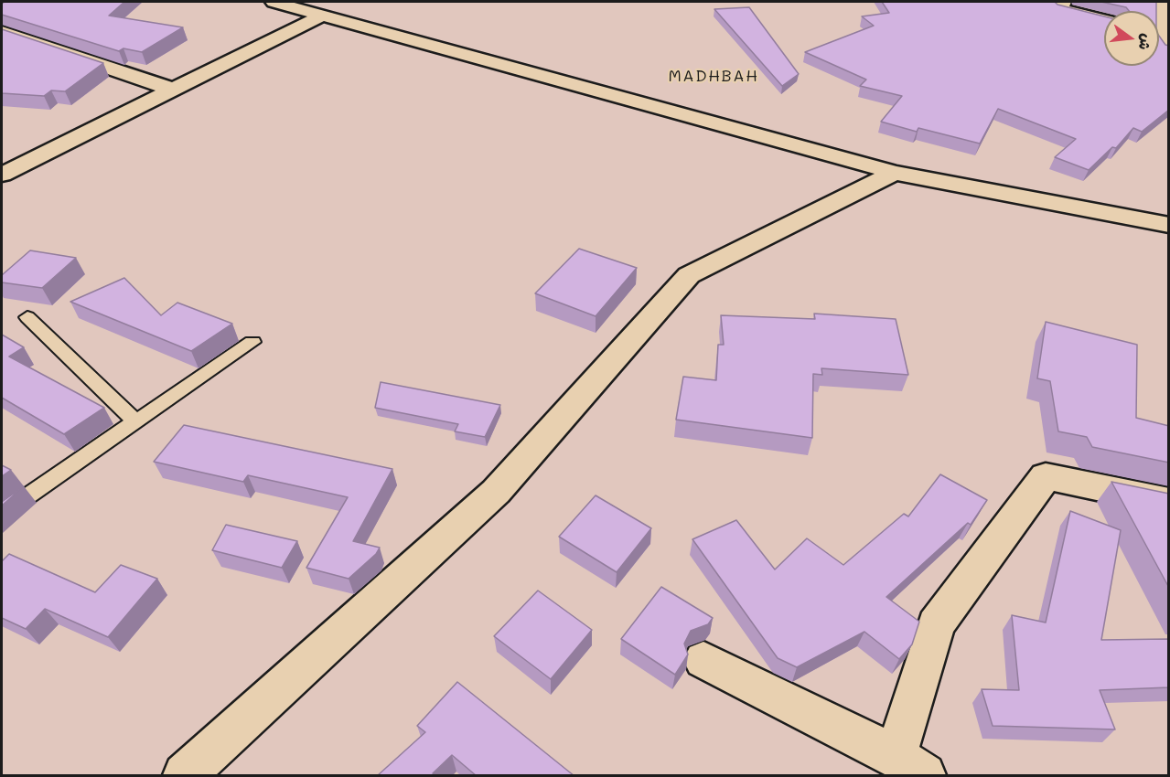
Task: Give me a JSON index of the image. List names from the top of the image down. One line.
{"districts":["MADHBAH"],"north":"right"}
